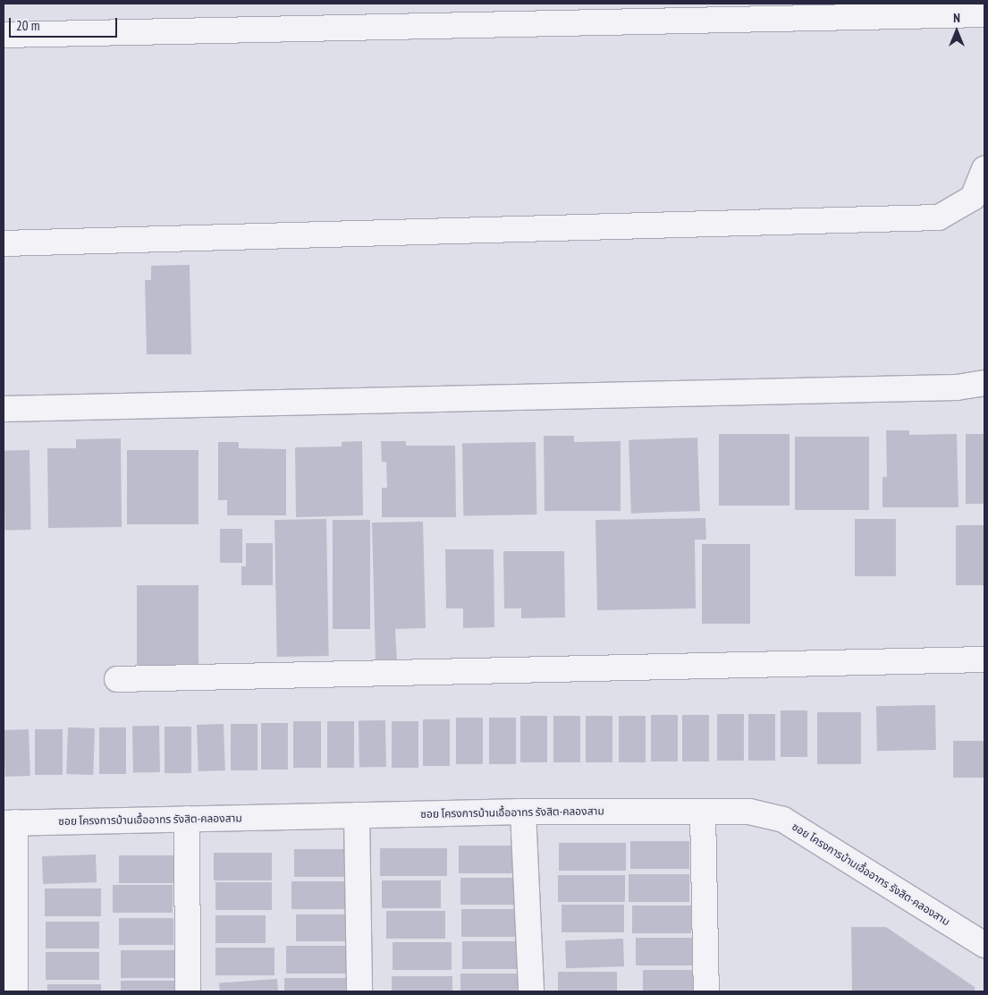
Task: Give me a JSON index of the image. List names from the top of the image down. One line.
{"streets":{"street":["ซอย โครงการบ้านเอื้ออาทร รังสิต-คลองสาม"]},"scale_bar":"20 m","north":"top"}
